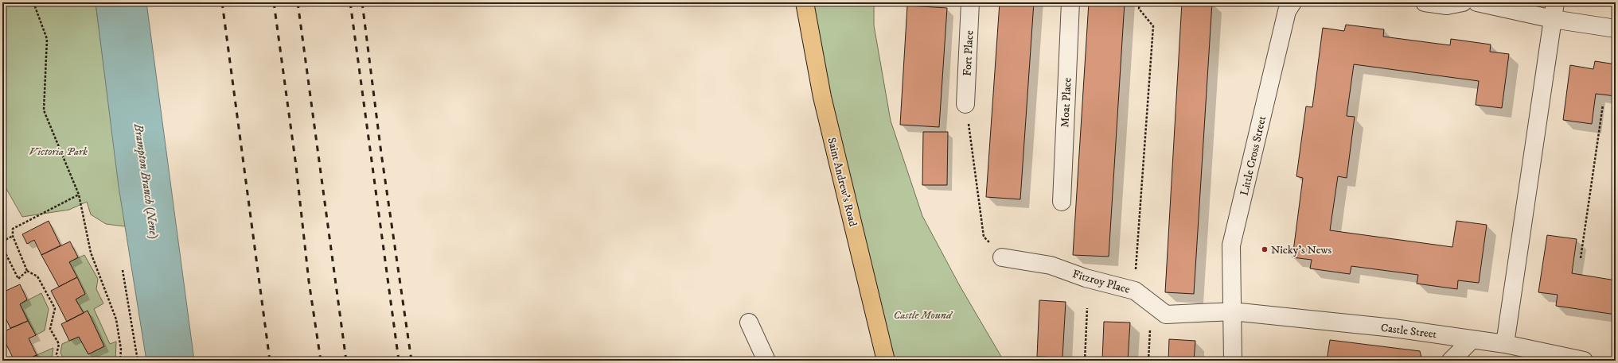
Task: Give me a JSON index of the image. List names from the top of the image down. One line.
{"streets":{"main road":["Saint Andrew's Road"],"street":["Fort Place","Moat Place","Little Cross Street","Fitzroy Place","Castle Street"]},"crossings":[["Little Cross Street","Fitzroy Place"],["Little Cross Street","Castle Street"],["Fitzroy Place","Castle Street"]],"water":["Brampton Branch (Nene)"],"parks":["Victoria Park","Castle Mound"],"places":["Nicky's News"]}
